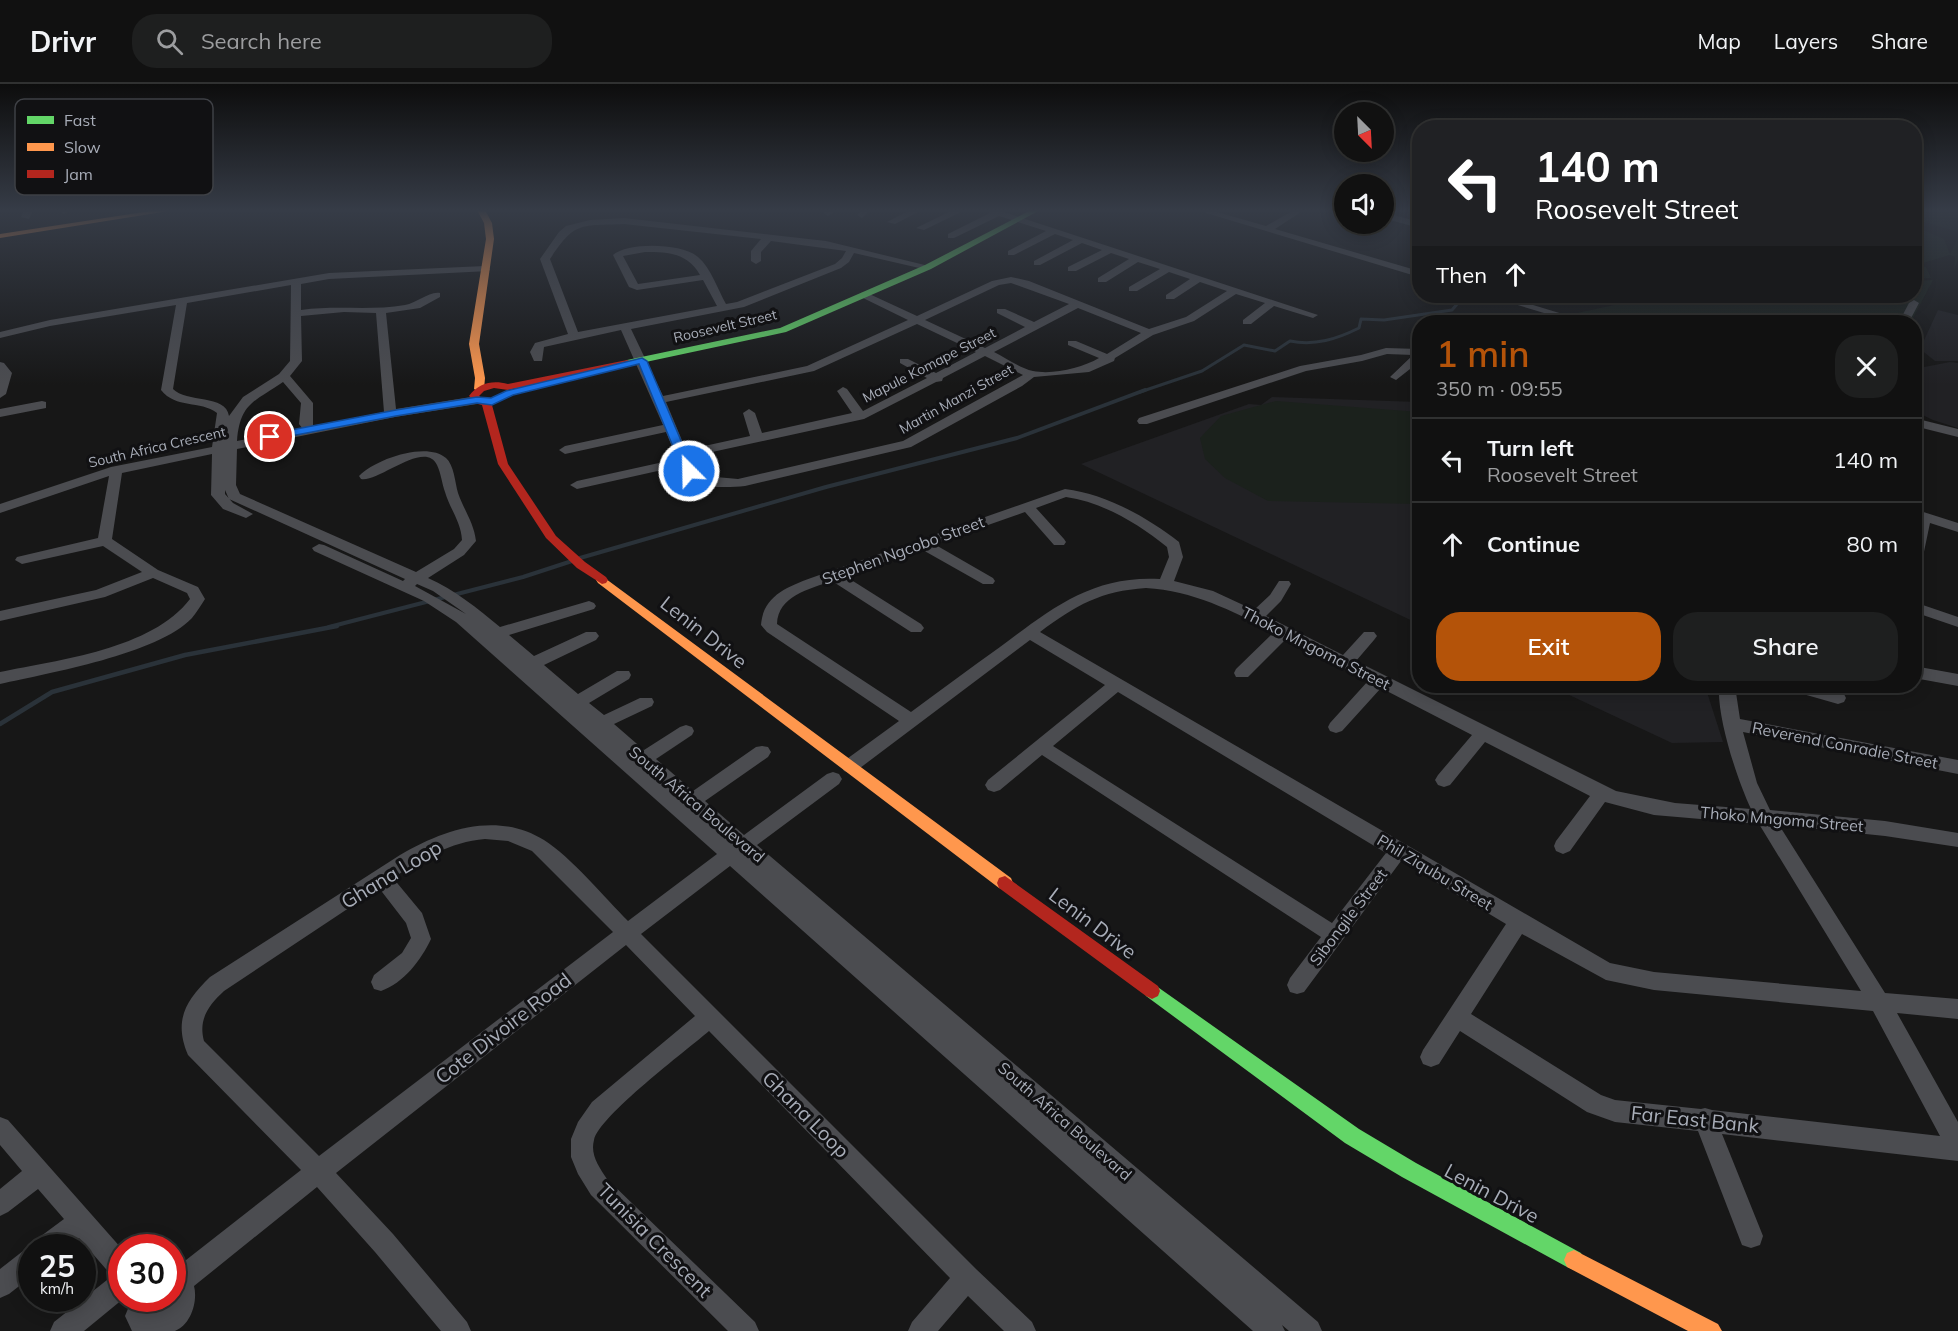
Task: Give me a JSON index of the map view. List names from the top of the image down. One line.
{"streets":{"street":["Roosevelt Street","Mapule Komape Street","Martin Manzi Street","South Africa Crescent","Stephen Ngcobo Street","Lenin Drive","Thoko Mngoma Street","Reverend Conradie Street","South Africa Boulevard","Phil Ziqubu Street","Ghana Loop","Sibongile Street","Cote Divoire Road","Far East Bank","Tunisia Crescent"]},"crossings":[["Roosevelt Street","Martin Manzi Street"],["Roosevelt Street","South Africa Crescent"],["Roosevelt Street","Lenin Drive"],["Mapule Komape Street","Martin Manzi Street"],["South Africa Crescent","Lenin Drive"],["South Africa Crescent","South Africa Boulevard"],["Stephen Ngcobo Street","Thoko Mngoma Street"],["Lenin Drive","Thoko Mngoma Street"],["Thoko Mngoma Street","Phil Ziqubu Street"],["South Africa Boulevard","Cote Divoire Road"],["Phil Ziqubu Street","Sibongile Street"],["Ghana Loop","Cote Divoire Road"],["Ghana Loop","Tunisia Crescent"]],"legend":["Fast","Slow","Jam"],"north":"bottom right","page":{"header":"Drivr","search":"Search here","nav":["Map","Layers","Share"],"turn":["140 m","Roosevelt Street"],"then":"Then","heading":["1 min","350 m · 09:55"],"list":[{"name":"Turn left","note":"Roosevelt Street","value":"140 m"},{"name":"Continue","value":"80 m"}],"buttons":["Exit","Share"],"speed":"25 km/h","limit":"30"}}
